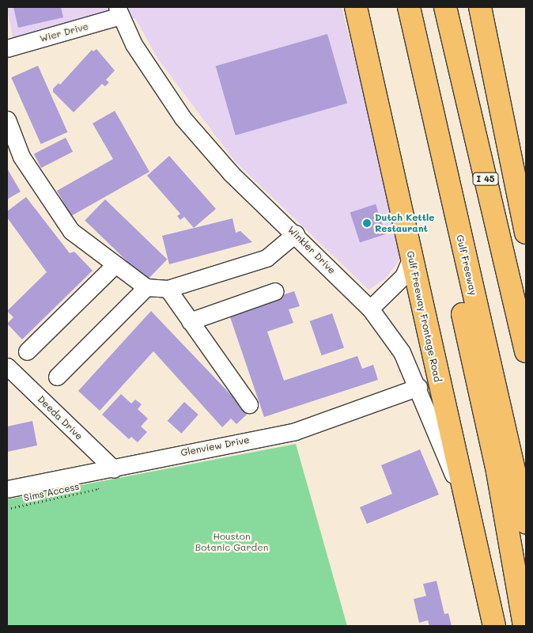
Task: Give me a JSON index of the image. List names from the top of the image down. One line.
{"streets":{"main road":["I 45","Gulf Freeway","Gulf Freeway Frontage Road"],"street":["Wier Drive","Winkler Drive","Deeda Drive","Glenview Drive"],"path":["Sims Access"]},"crossings":[["Wier Drive","Winkler Drive"],["Winkler Drive","Gulf Freeway Frontage Road"],["Winkler Drive","Glenview Drive"],["Deeda Drive","Glenview Drive"]],"parks":["Houston Botanic Garden"],"places":["Dutch Kettle Restaurant"]}
